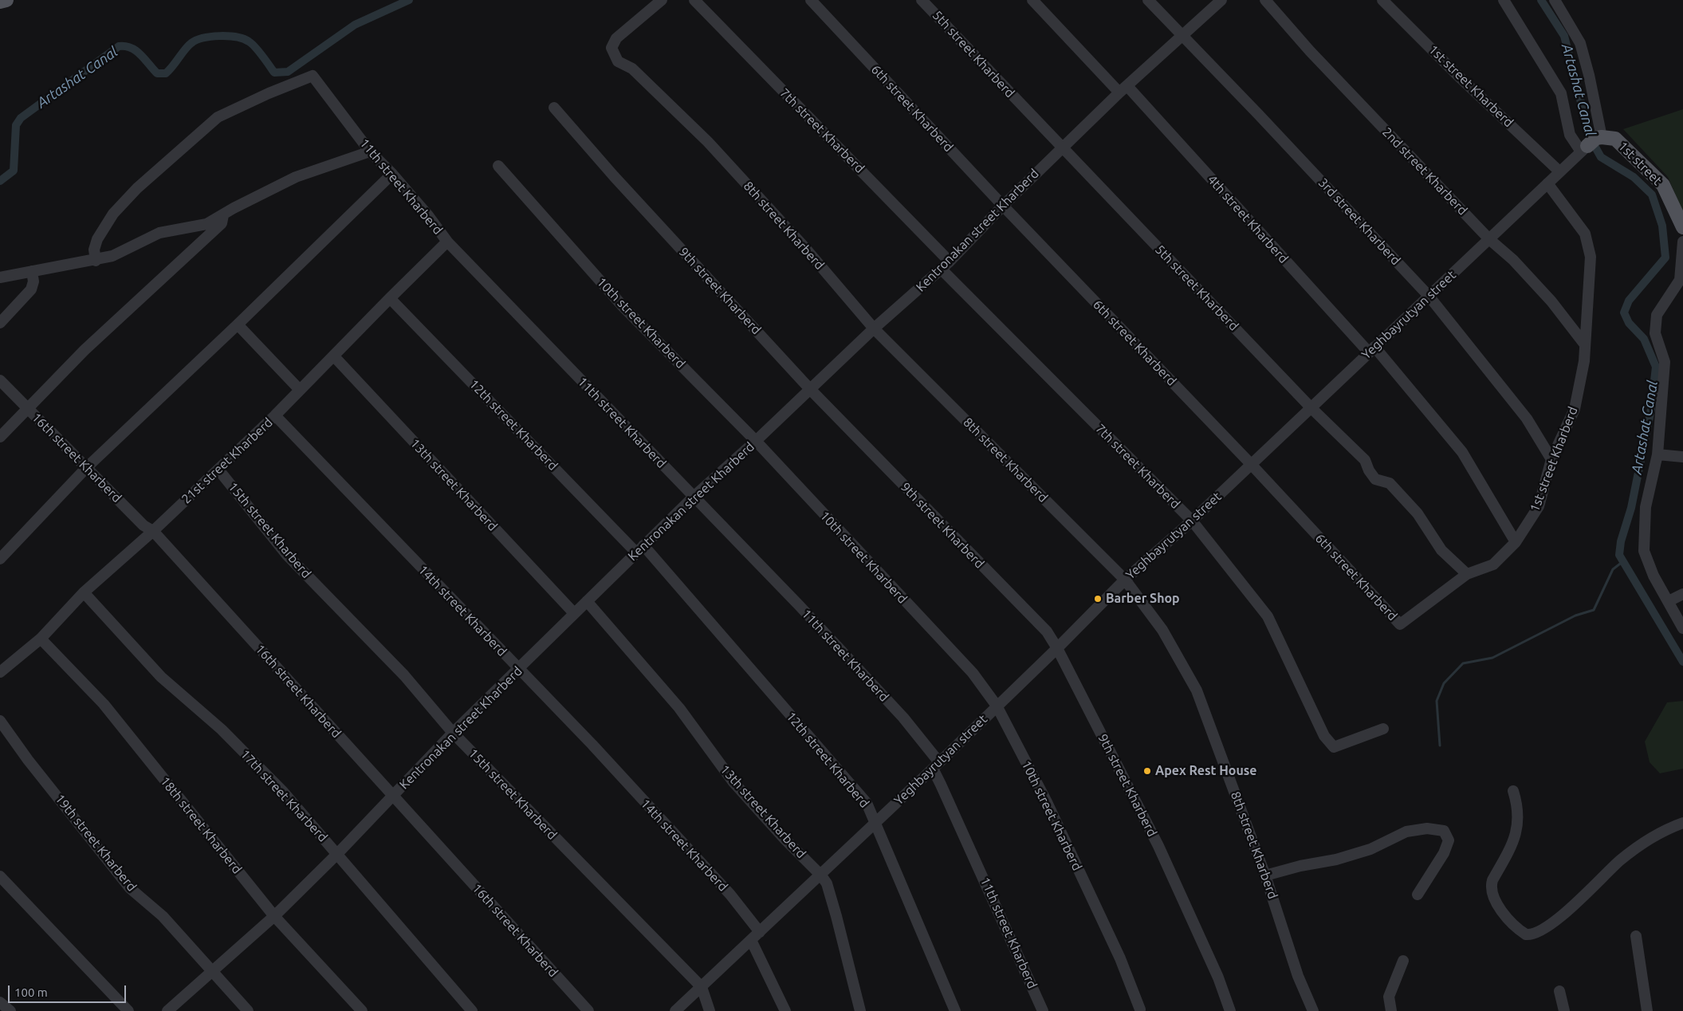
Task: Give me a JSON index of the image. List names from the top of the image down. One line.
{"streets":{"main road":["1st street"],"street":["5th street Kharberd","1st street Kharberd","6th street Kharberd","7th street Kharberd","2nd street Kharberd","11th street Kharberd","4th street Kharberd","3rd street Kharberd","8th street Kharberd","Kentronakan street Kharberd","9th street Kharberd","Yeghbayrutyan street","10th street Kharberd","12th street Kharberd","16th street Kharberd","21st street Kharberd","13th street Kharberd","15th street Kharberd","14th street Kharberd","17th street Kharberd","18th street Kharberd","19th street Kharberd"]},"crossings":[["5th street Kharberd","1st street Kharberd"],["5th street Kharberd","6th street Kharberd"],["5th street Kharberd","Kentronakan street Kharberd"],["5th street Kharberd","Yeghbayrutyan street"],["1st street Kharberd","6th street Kharberd"],["1st street Kharberd","2nd street Kharberd"],["1st street Kharberd","4th street Kharberd"],["1st street Kharberd","3rd street Kharberd"],["1st street Kharberd","Yeghbayrutyan street"],["6th street Kharberd","Kentronakan street Kharberd"],["6th street Kharberd","Yeghbayrutyan street"],["7th street Kharberd","Kentronakan street Kharberd"],["7th street Kharberd","Yeghbayrutyan street"],["1st street","Yeghbayrutyan street"],["2nd street Kharberd","Yeghbayrutyan street"],["11th street Kharberd","Kentronakan street Kharberd"],["11th street Kharberd","Yeghbayrutyan street"],["11th street Kharberd","21st street Kharberd"],["4th street Kharberd","Kentronakan street Kharberd"],["4th street Kharberd","Yeghbayrutyan street"],["3rd street Kharberd","Kentronakan street Kharberd"],["3rd street Kharberd","Yeghbayrutyan street"],["8th street Kharberd","Kentronakan street Kharberd"],["8th street Kharberd","Yeghbayrutyan street"],["Kentronakan street Kharberd","9th street Kharberd"],["Kentronakan street Kharberd","10th street Kharberd"],["Kentronakan street Kharberd","12th street Kharberd"],["Kentronakan street Kharberd","16th street Kharberd"],["Kentronakan street Kharberd","13th street Kharberd"],["Kentronakan street Kharberd","15th street Kharberd"],["Kentronakan street Kharberd","14th street Kharberd"],["Kentronakan street Kharberd","17th street Kharberd"],["Kentronakan street Kharberd","18th street Kharberd"],["Kentronakan street Kharberd","19th street Kharberd"],["9th street Kharberd","Yeghbayrutyan street"],["Yeghbayrutyan street","10th street Kharberd"],["Yeghbayrutyan street","12th street Kharberd"],["Yeghbayrutyan street","13th street Kharberd"],["Yeghbayrutyan street","15th street Kharberd"],["Yeghbayrutyan street","14th street Kharberd"],["12th street Kharberd","21st street Kharberd"],["16th street Kharberd","21st street Kharberd"],["21st street Kharberd","13th street Kharberd"],["21st street Kharberd","15th street Kharberd"],["21st street Kharberd","14th street Kharberd"],["21st street Kharberd","17th street Kharberd"],["21st street Kharberd","18th street Kharberd"]],"water":["Artashat Canal"],"places":["Barber Shop","Apex Rest House"],"scale_bar":"100 m"}
